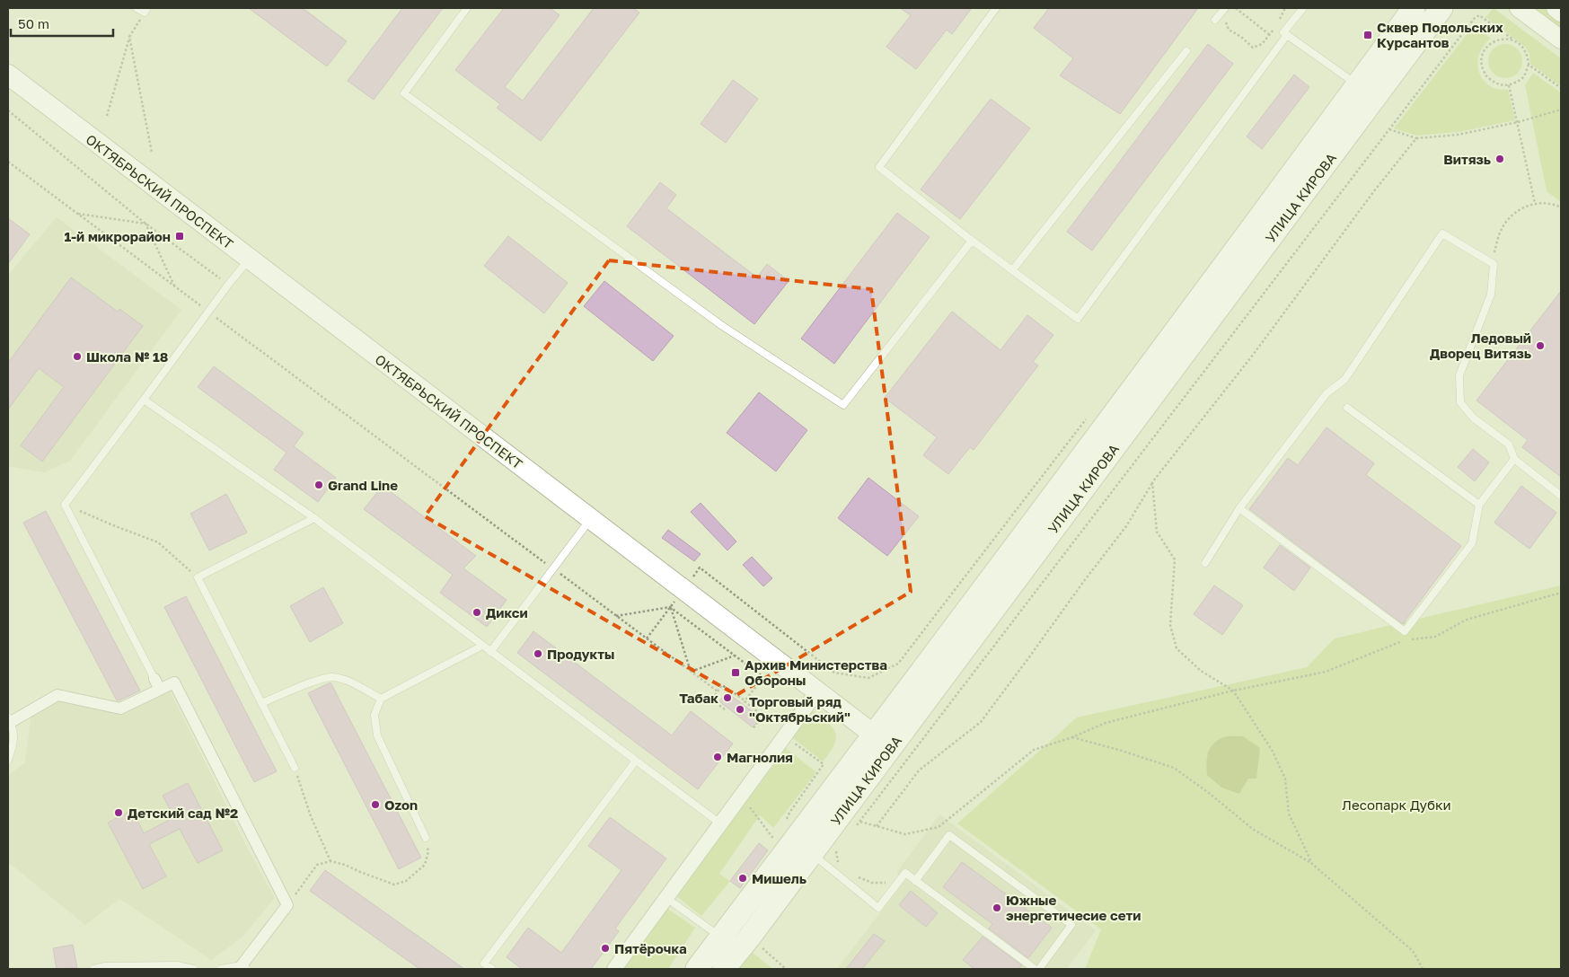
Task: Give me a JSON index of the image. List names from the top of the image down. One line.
{"streets":{"main road":["ОКТЯБРЬСКИЙ ПРОСПЕКТ","УЛИЦА КИРОВА"]},"crossings":[["ОКТЯБРЬСКИЙ ПРОСПЕКТ","УЛИЦА КИРОВА"]],"parks":["Лесопарк Дубки"],"places":{"transit":["Сквер Подольских Курсантов","1-й микрорайон","Архив Министерства Обороны"],"other":["Витязь","Ледовый Дворец Витязь","Школа № 18","Grand Line","Дикси","Продукты","Табак","Торговый ряд \"Октябрьский\"","Магнолия","Ozon","Детский сад №2","Мишель","Южные энергетичесие сети","Пятёрочка"]},"scale_bar":"50 m"}
